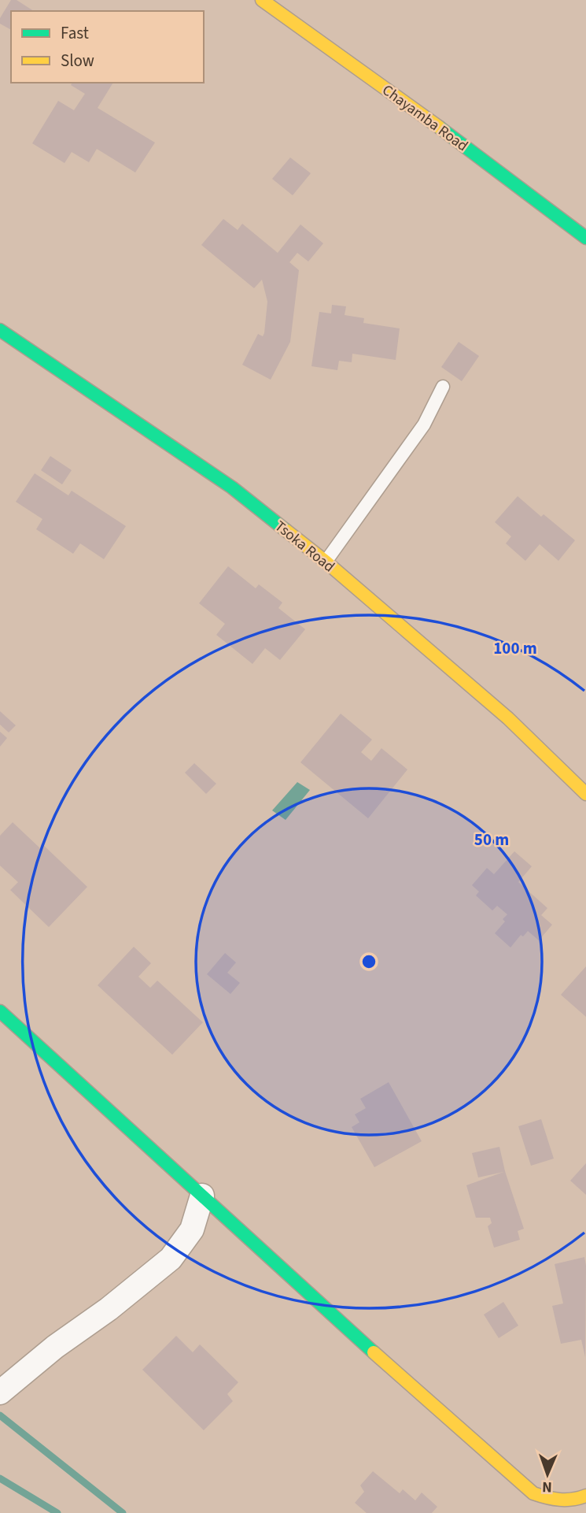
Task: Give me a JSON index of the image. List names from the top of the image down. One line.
{"streets":{"street":["Chayamba Road","Tsoka Road"]},"legend":["Fast","Slow"],"north":"bottom","rings":["100 m","50 m"]}
